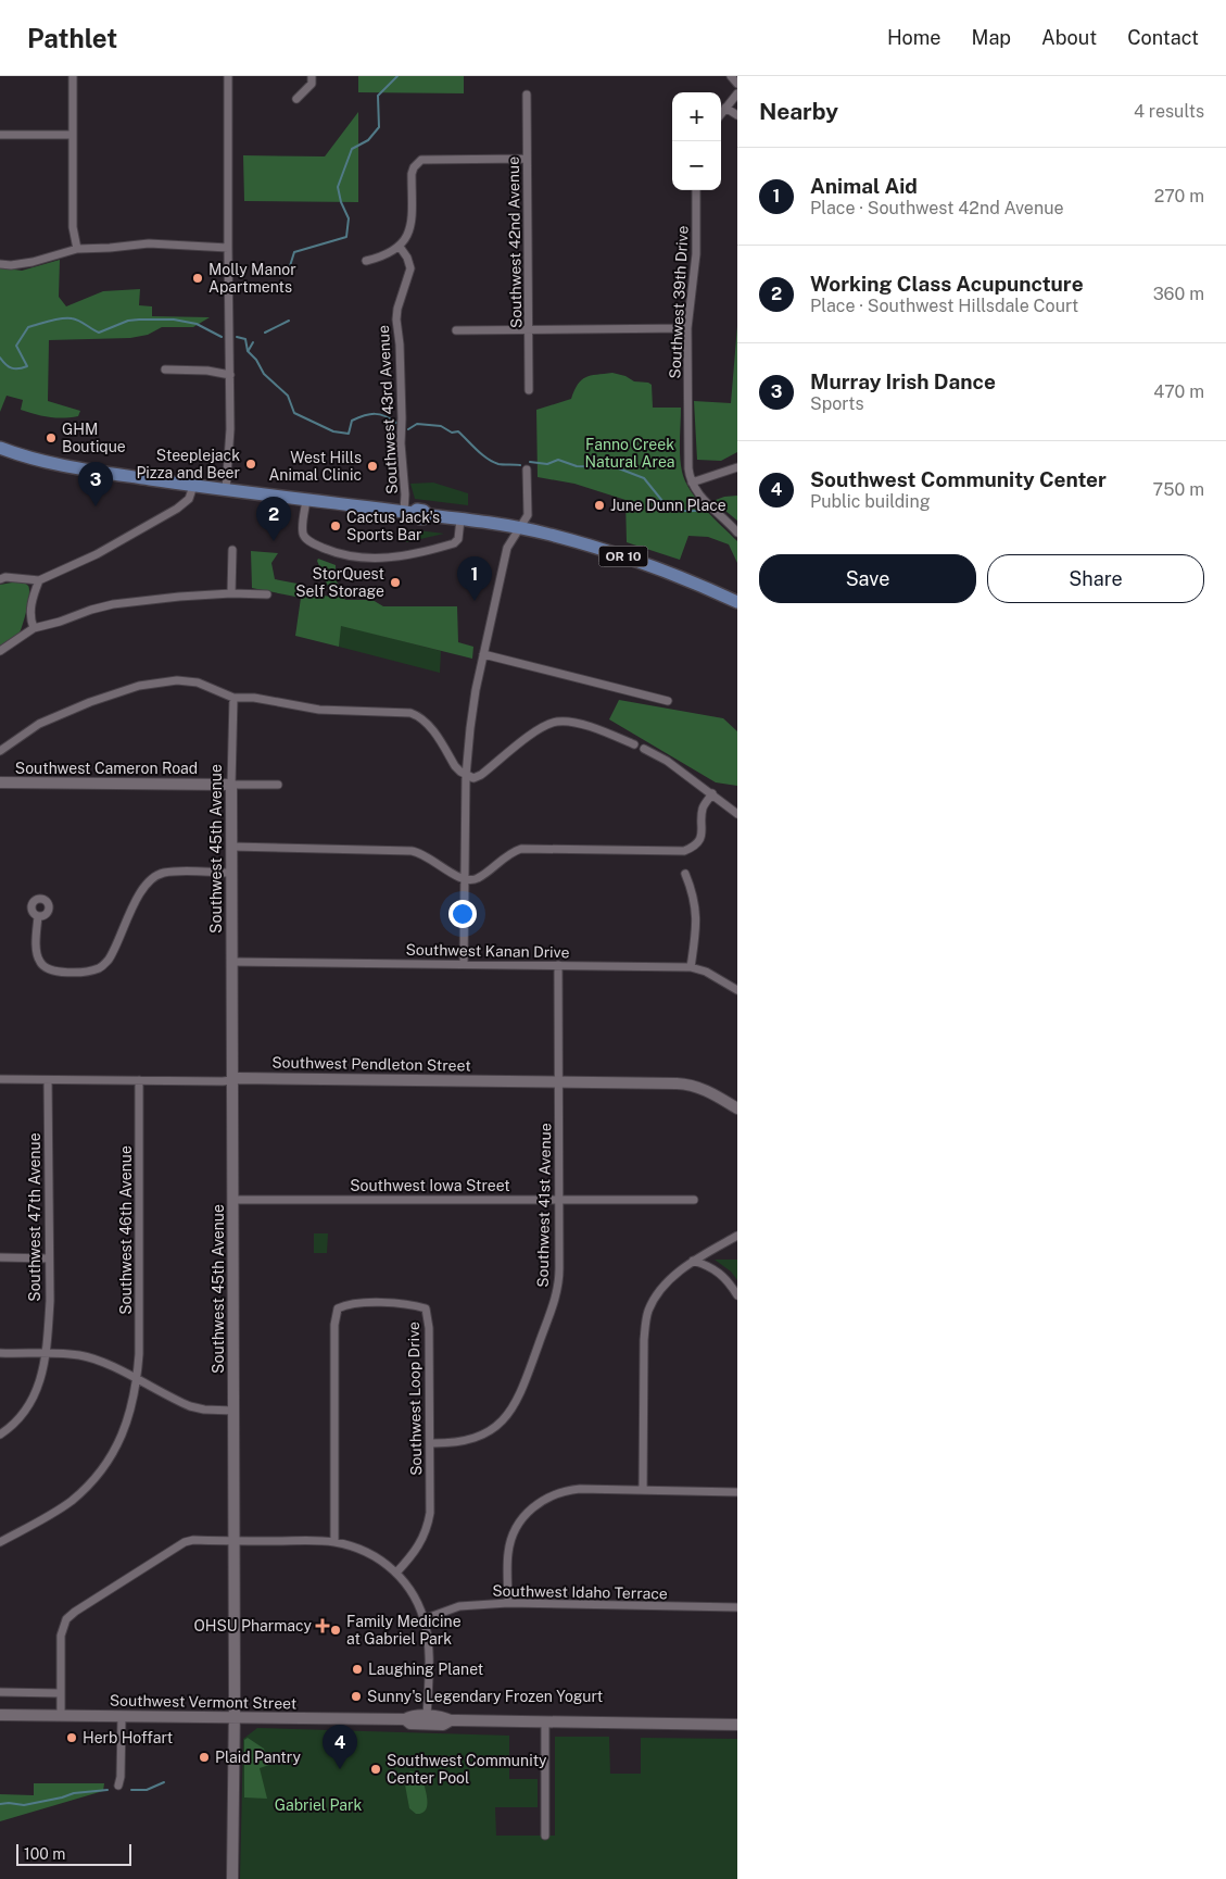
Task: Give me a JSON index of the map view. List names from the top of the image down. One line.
{"streets":{"main road":["OR 10"],"street":["Southwest 42nd Avenue","Southwest 39th Drive","Southwest 43rd Avenue","Southwest Cameron Road","Southwest 45th Avenue","Southwest Kanan Drive","Southwest Pendleton Street","Southwest Iowa Street","Southwest 41st Avenue","Southwest 47th Avenue","Southwest 46th Avenue","Southwest Loop Drive","Southwest Idaho Terrace","Southwest Vermont Street"]},"crossings":[["Southwest 43rd Avenue","OR 10"],["Southwest Cameron Road","Southwest 45th Avenue"],["Southwest 45th Avenue","Southwest Kanan Drive"],["Southwest 45th Avenue","Southwest Pendleton Street"],["Southwest 45th Avenue","Southwest Iowa Street"],["Southwest 45th Avenue","Southwest Vermont Street"],["Southwest Kanan Drive","Southwest 41st Avenue"],["Southwest Pendleton Street","Southwest 41st Avenue"],["Southwest Pendleton Street","Southwest 47th Avenue"],["Southwest Pendleton Street","Southwest 46th Avenue"],["Southwest Iowa Street","Southwest 41st Avenue"],["Southwest 41st Avenue","Southwest Loop Drive"]],"parks":["Fanno Creek Natural Area","Gabriel Park"],"places":{"other":["Molly Manor Apartments","GHM Boutique","Steeplejack Pizza and Beer","West Hills Animal Clinic","June Dunn Place","Cactus Jack's Sports Bar","StorQuest Self Storage","Family Medicine at Gabriel Park","Laughing Planet","Sunny's Legendary Frozen Yogurt","Herb Hoffart","Plaid Pantry","Southwest Community Center Pool"],"health":["OHSU Pharmacy"]},"scale_bar":"100 m","page":{"header":"Pathlet","nav":["Home","Map","About","Contact"],"heading":["Nearby","4 results"],"map_buttons":["+","−"],"list":[{"mark":"1","name":"Animal Aid","note":"Place · Southwest 42nd Avenue","value":"270 m"},{"mark":"2","name":"Working Class Acupuncture","note":"Place · Southwest Hillsdale Court","value":"360 m"},{"mark":"3","name":"Murray Irish Dance","note":"Sports","value":"470 m"},{"mark":"4","name":"Southwest Community Center","note":"Public building","value":"750 m"}],"pins":["3","2","1","4"],"buttons":["Save","Share"],"scale":"100 m"}}
